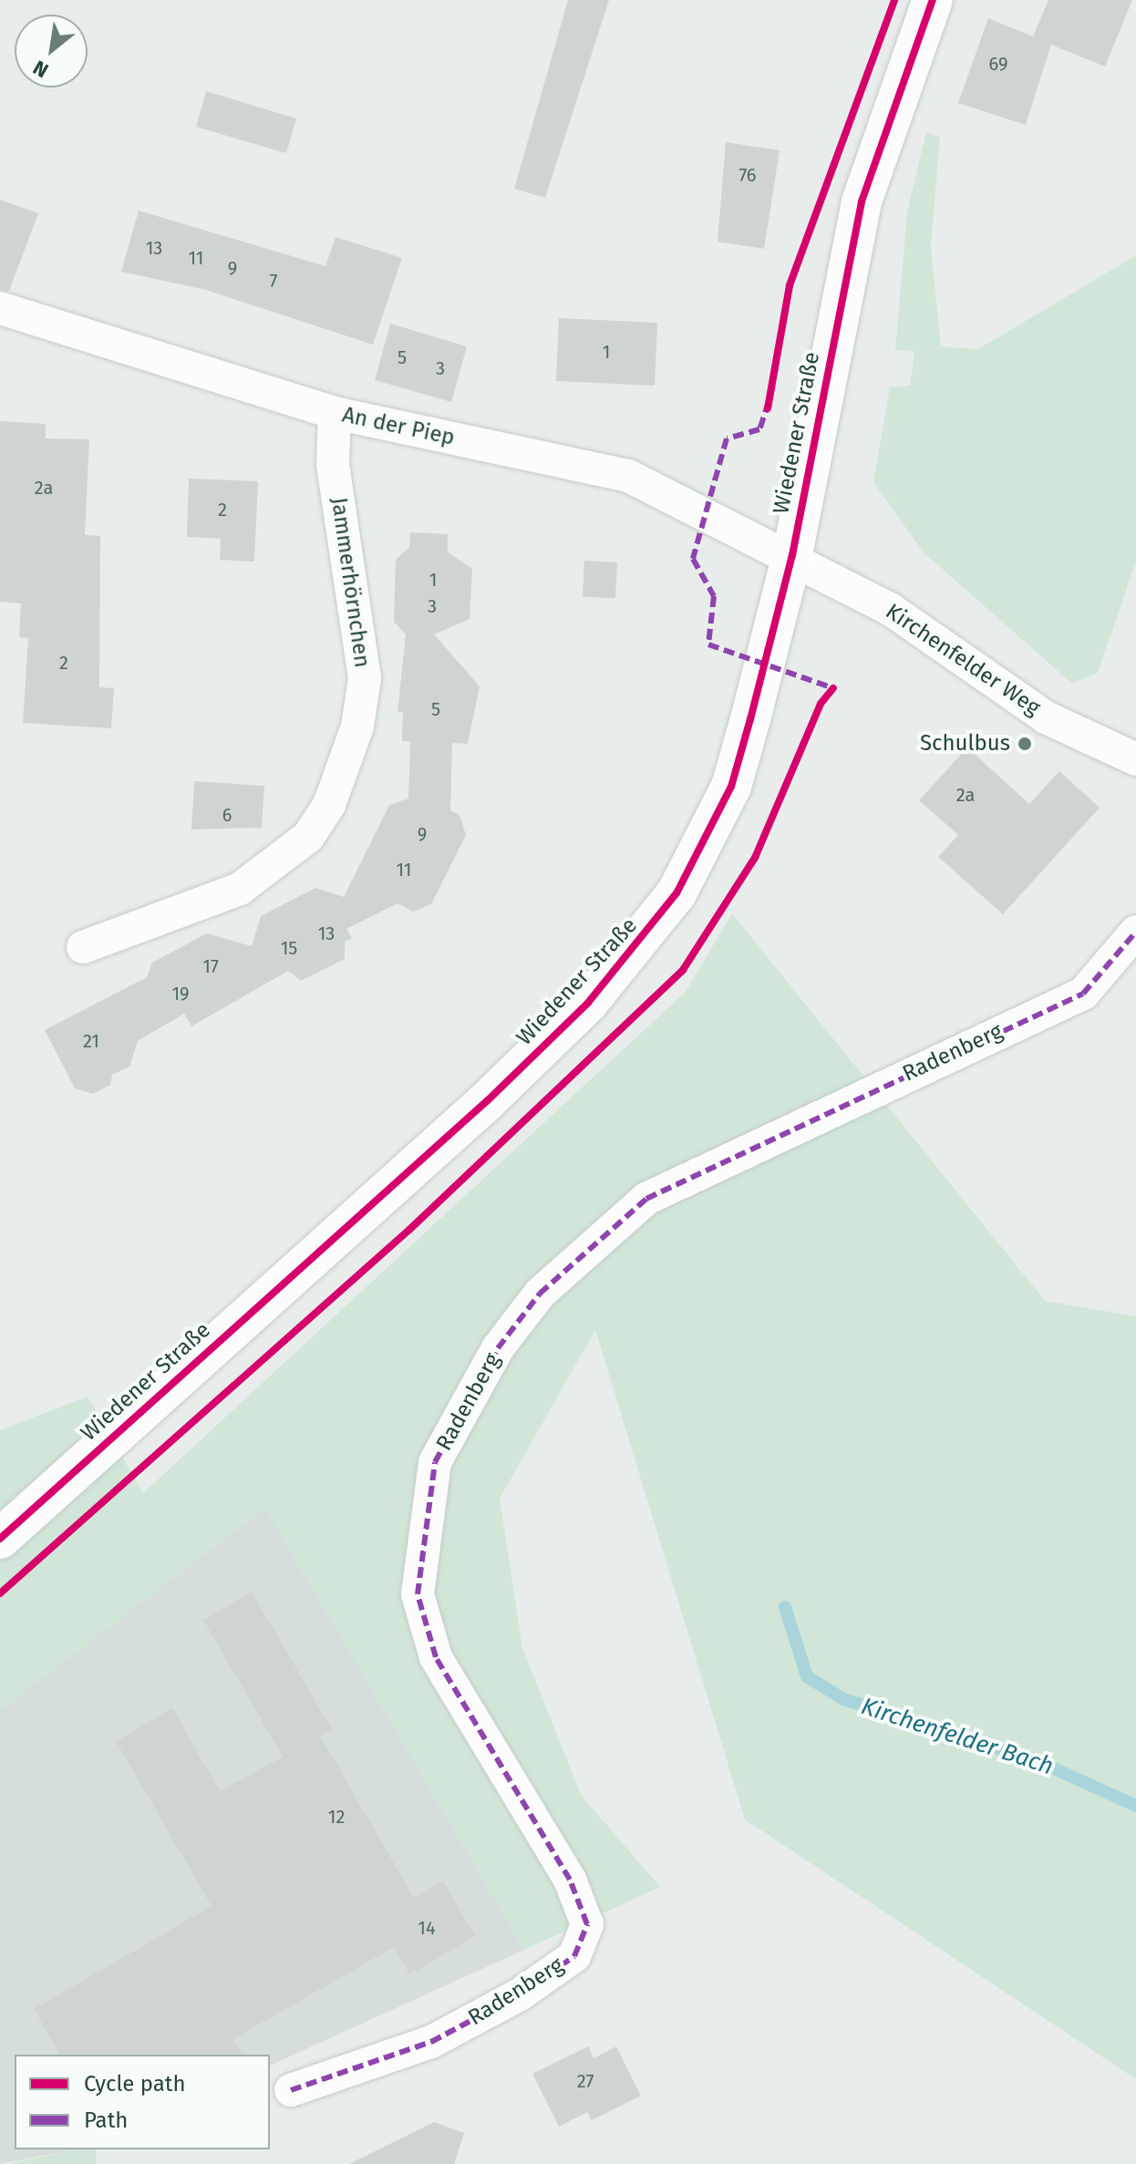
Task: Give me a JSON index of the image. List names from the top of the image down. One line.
{"streets":{"main road":["Wiedener Straße"],"street":["An der Piep","Jammerhörnchen","Kirchenfelder Weg","Radenberg"]},"crossings":[["An der Piep","Wiedener Straße"],["An der Piep","Jammerhörnchen"],["An der Piep","Kirchenfelder Weg"],["Wiedener Straße","Kirchenfelder Weg"]],"water":["Kirchenfelder Bach"],"places":["Schulbus"],"house_numbers":["69","76","13","11","9","7","1","5","3","2a","2","1","3","2","5","2a","6","9","11","13","15","17","19","21","12","14","27"],"legend":["Cycle path","Path"],"north":"bottom left"}
